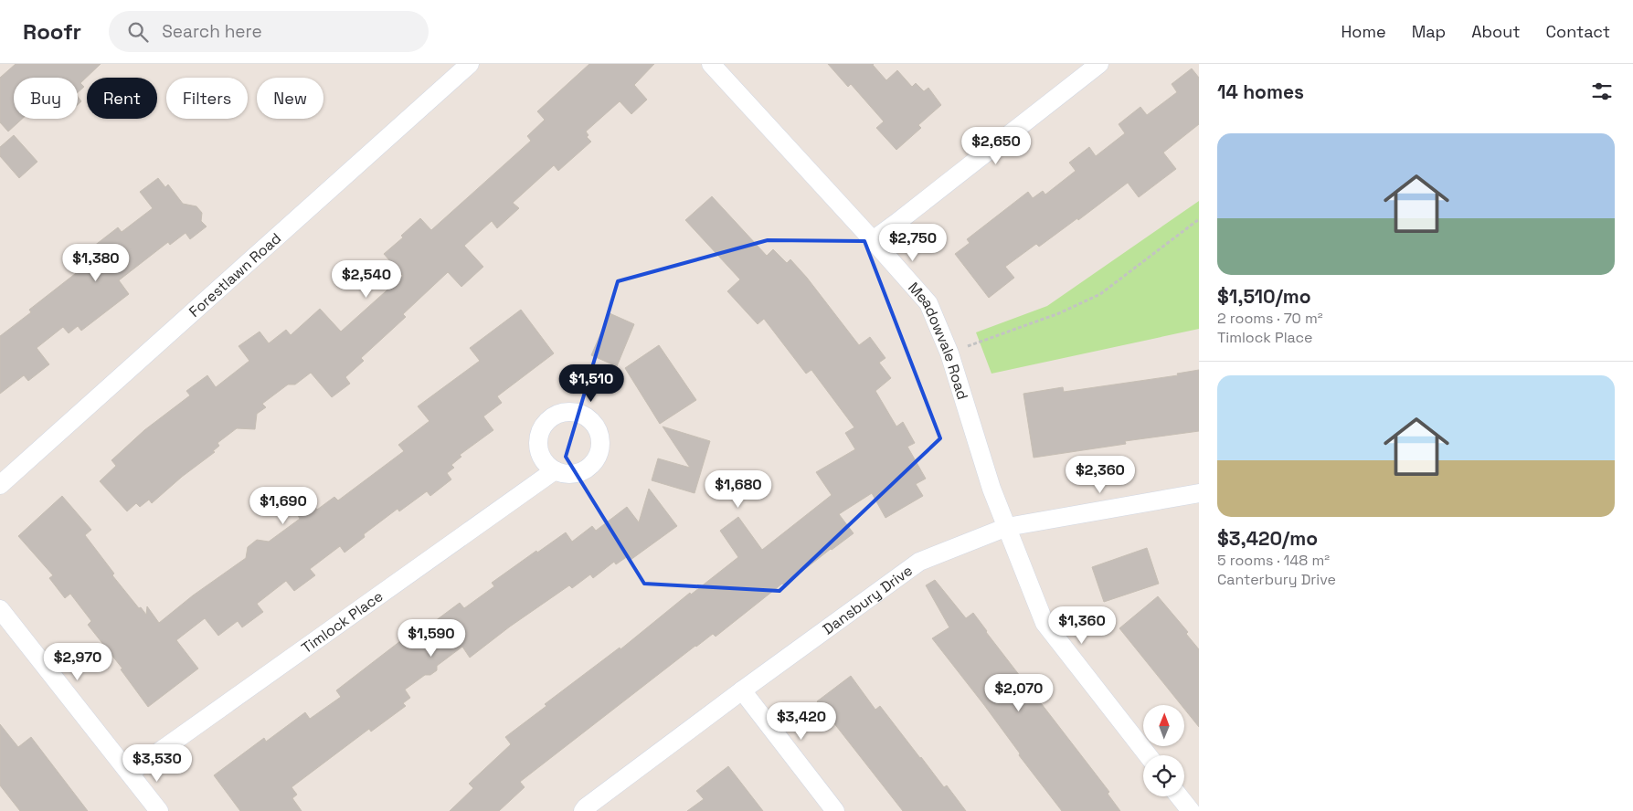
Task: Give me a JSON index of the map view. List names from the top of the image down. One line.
{"streets":{"street":["Forestlawn Road","Meadowvale Road","Dansbury Drive","Timlock Place"]},"crossings":[["Meadowvale Road","Dansbury Drive"]],"north":"top","page":{"header":"Roofr","search":"Search here","nav":["Home","Map","About","Contact"],"heading":"14 homes","chip":["Buy","Rent","Filters","New"],"list":[{"name":"$1,510/mo","note":"2 rooms · 70 m² · Timlock Place"},{"name":"$3,420/mo","note":"5 rooms · 148 m² · Canterbury Drive"}],"price":["$2,650","$2,750","$1,380","$2,540","$1,510","$2,360","$1,680","$1,690","$1,360","$1,590","$2,970","$2,070","$3,420","$3,530"]}}
